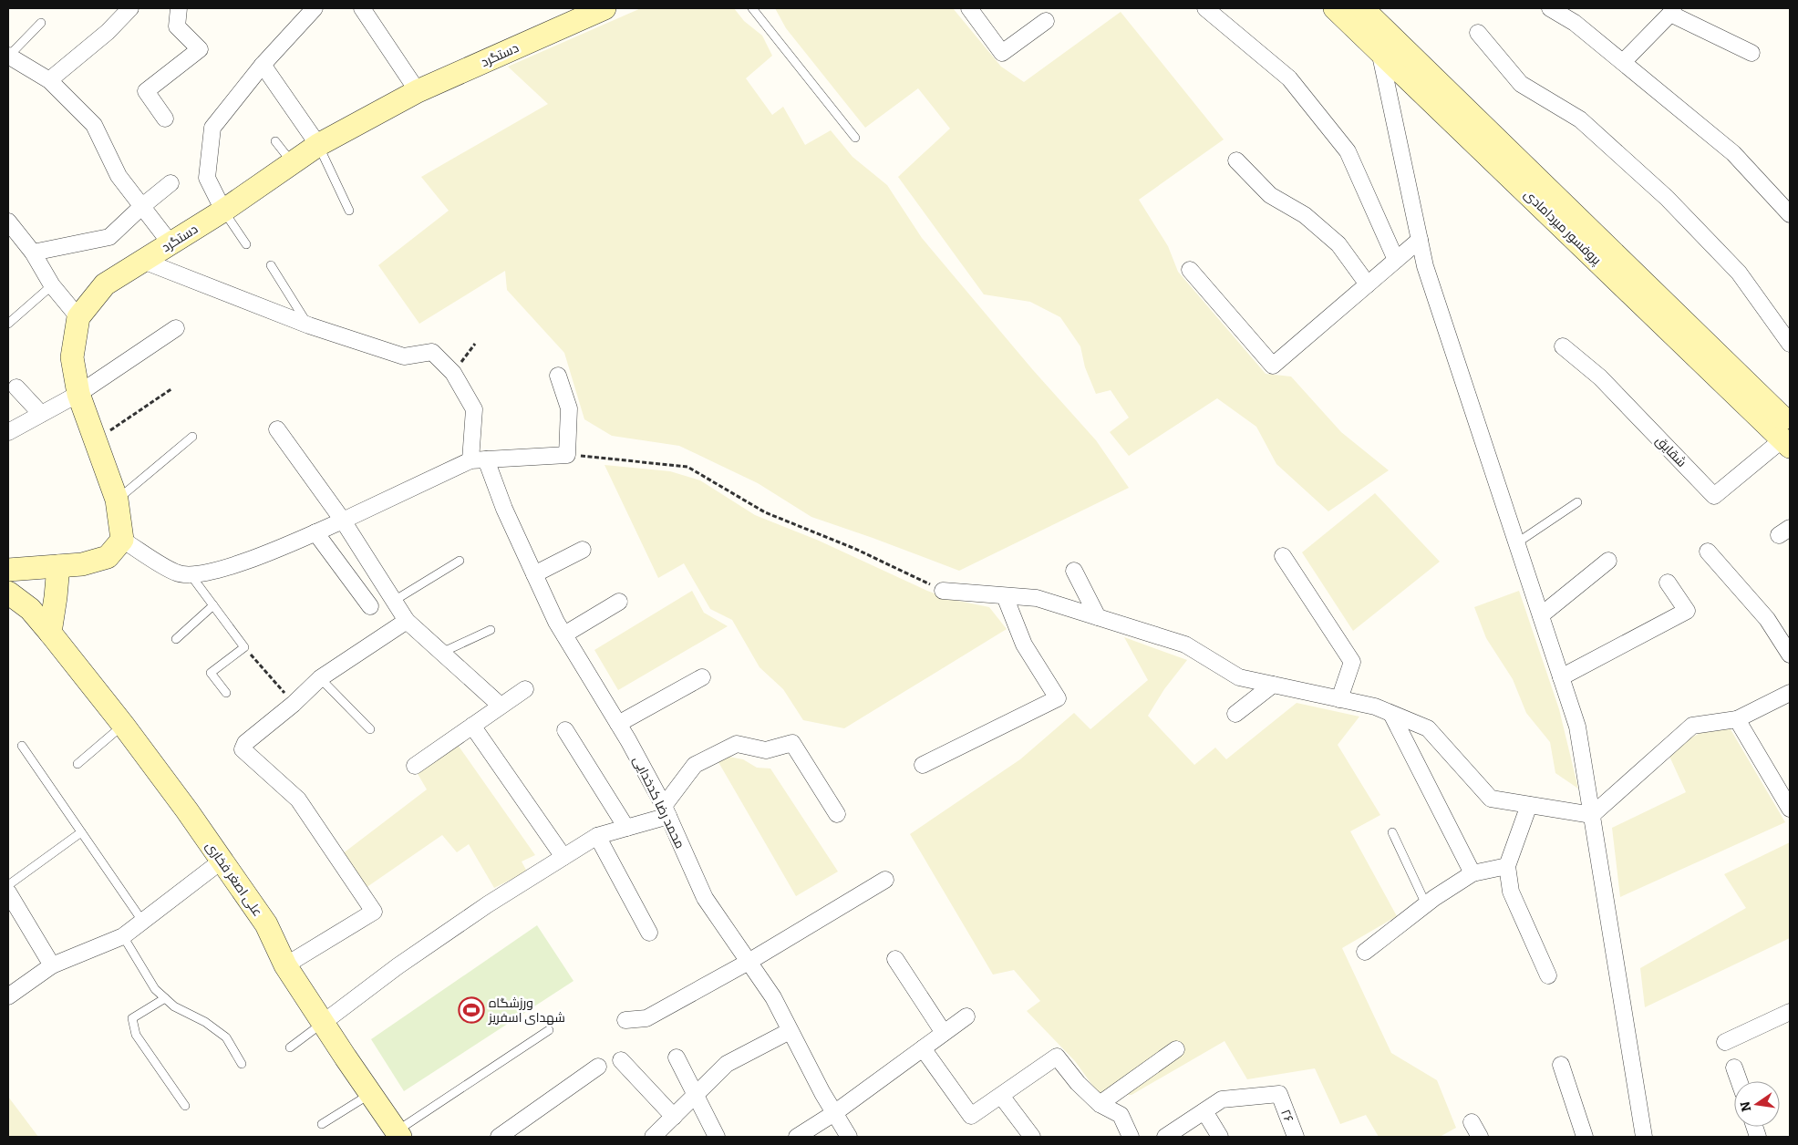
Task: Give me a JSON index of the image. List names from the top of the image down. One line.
{"streets":{"main road":["دستگرد","پروفسور میردامادی","علی اصغر فخاری"],"street":["شقایق","محمد رضا کدخدایی","۲۶"]},"crossings":[["پروفسور میردامادی","شقایق"]],"places":{"sports":["ورزشگاه شهدای اسفریز"]},"north":"left"}
